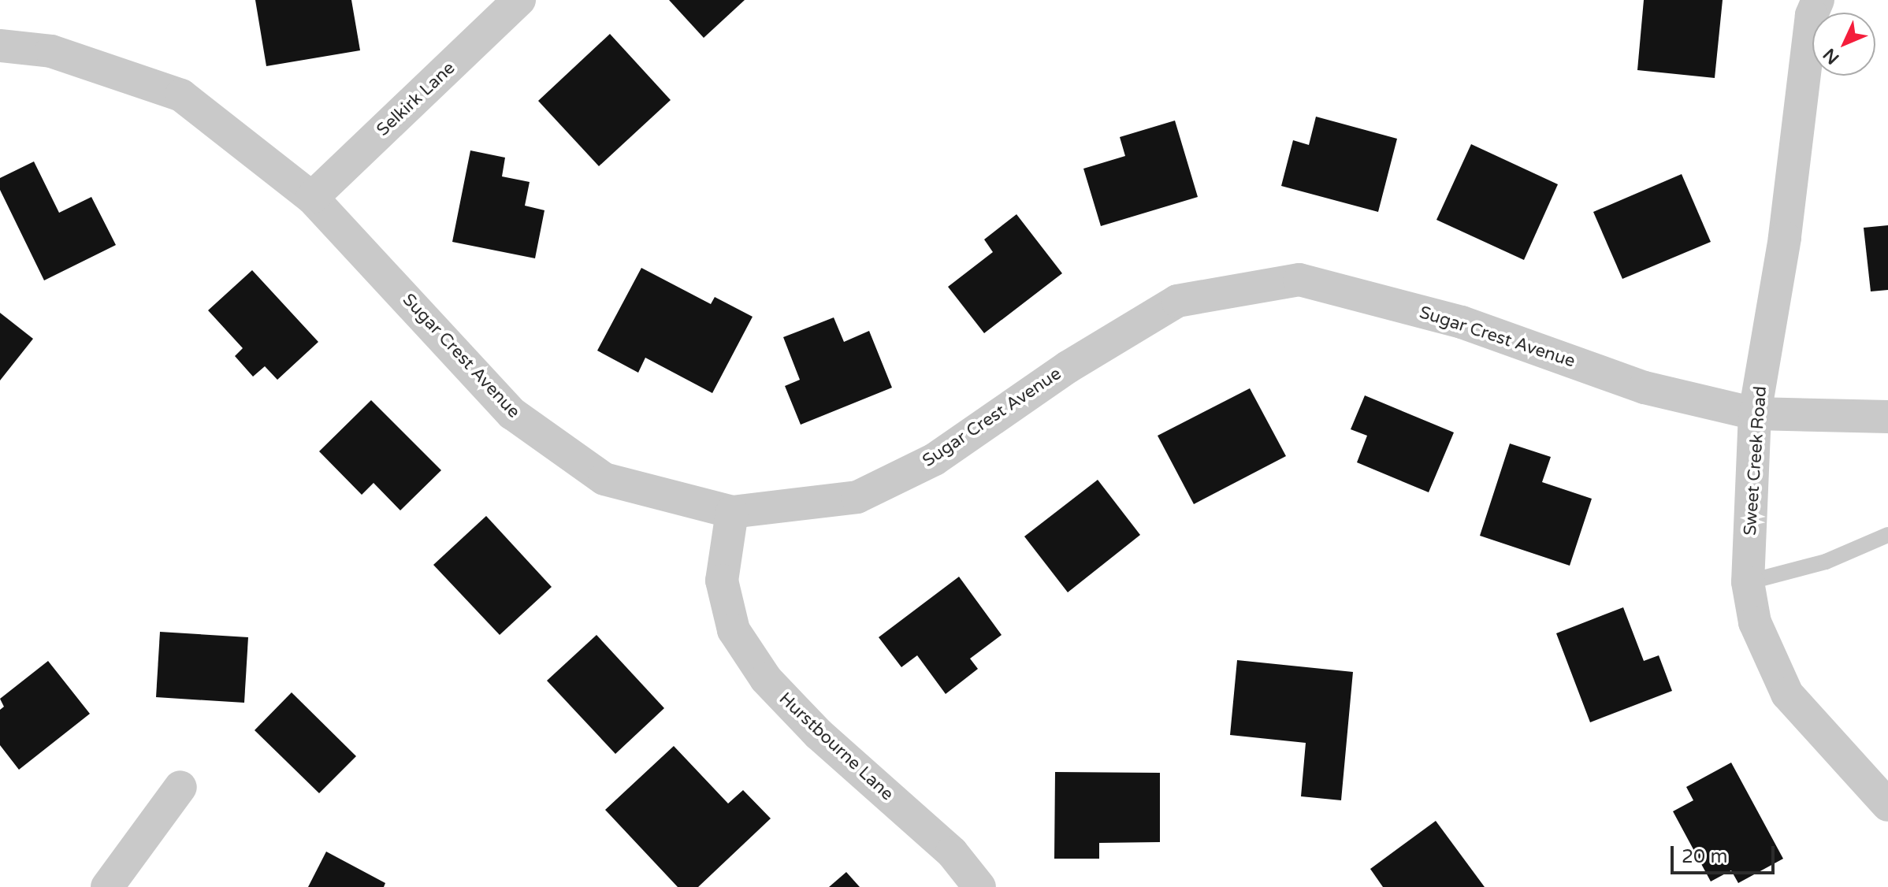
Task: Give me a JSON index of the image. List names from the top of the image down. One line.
{"streets":{"street":["Selkirk Lane","Sugar Crest Avenue","Sweet Creek Road","Hurstbourne Lane"]},"crossings":[["Selkirk Lane","Sugar Crest Avenue"],["Sugar Crest Avenue","Sweet Creek Road"],["Sugar Crest Avenue","Hurstbourne Lane"]],"scale_bar":"20 m","north":"bottom left"}
